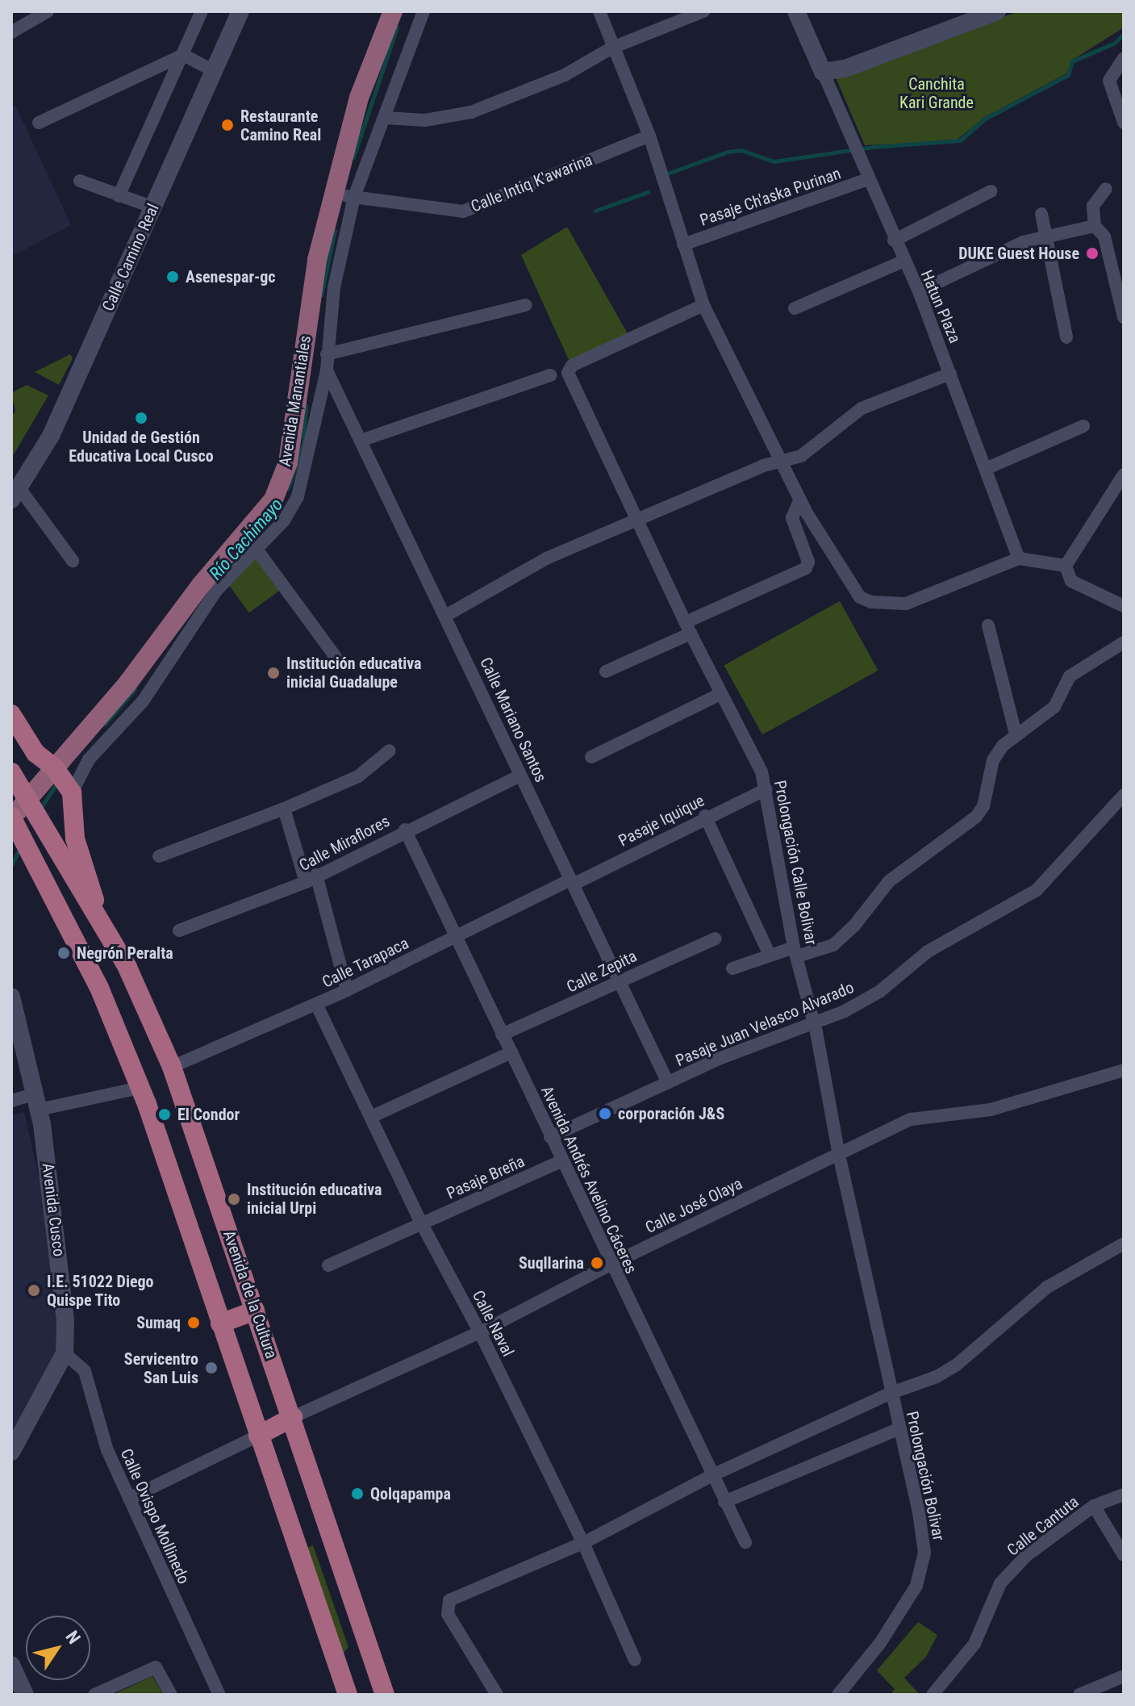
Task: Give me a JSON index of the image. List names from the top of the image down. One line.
{"streets":{"highway":["Avenida de la Cultura"],"main road":["Avenida Manantiales"],"street":["Calle Intiq K'awarina","Pasaje Ch'aska Purinan","Calle Camino Real","Hatun Plaza","Calle Mariano Santos","Pasaje Iquique","Calle Miraflores","Prolongación Calle Bolivar","Calle Tarapaca","Calle Zepita","Pasaje Juan Velasco Alvarado","Pasaje Breña","Avenida Andrés Avelino Cáceres","Calle José Olaya","Avenida Cusco","Calle Naval","Prolongación Bolivar","Calle Ovispo Mollinedo","Calle Cantuta"]},"crossings":[["Calle Intiq K'awarina","Avenida Manantiales"],["Pasaje Ch'aska Purinan","Hatun Plaza"],["Avenida Manantiales","Calle Mariano Santos"],["Avenida Manantiales","Avenida de la Cultura"],["Calle Mariano Santos","Pasaje Iquique"],["Calle Mariano Santos","Calle Miraflores"],["Calle Mariano Santos","Calle Tarapaca"],["Calle Mariano Santos","Calle Zepita"],["Calle Mariano Santos","Pasaje Juan Velasco Alvarado"],["Pasaje Iquique","Prolongación Calle Bolivar"],["Pasaje Iquique","Calle Tarapaca"],["Calle Miraflores","Avenida Andrés Avelino Cáceres"],["Prolongación Calle Bolivar","Pasaje Juan Velasco Alvarado"],["Prolongación Calle Bolivar","Calle José Olaya"],["Prolongación Calle Bolivar","Prolongación Bolivar"],["Calle Tarapaca","Avenida Andrés Avelino Cáceres"],["Calle Tarapaca","Avenida de la Cultura"],["Calle Tarapaca","Calle Naval"],["Calle Zepita","Avenida Andrés Avelino Cáceres"],["Pasaje Juan Velasco Alvarado","Avenida Andrés Avelino Cáceres"],["Pasaje Breña","Avenida Andrés Avelino Cáceres"],["Pasaje Breña","Calle Naval"],["Avenida Andrés Avelino Cáceres","Calle José Olaya"],["Calle José Olaya","Avenida de la Cultura"],["Calle José Olaya","Calle Naval"],["Avenida Cusco","Calle Ovispo Mollinedo"]],"water":["Río Cachimayo"],"parks":["Canchita Kari Grande"],"places":["Restaurante Camino Real","DUKE Guest House","Asenespar-gc","Unidad de Gestión Educativa Local Cusco","Institución educativa inicial Guadalupe","Negrón Peralta","corporación J&S","El Condor","Institución educativa inicial Urpi","Suqllarina","I.E. 51022 Diego Quispe Tito","Sumaq","Servicentro San Luis","Qolqapampa"],"north":"top right"}
